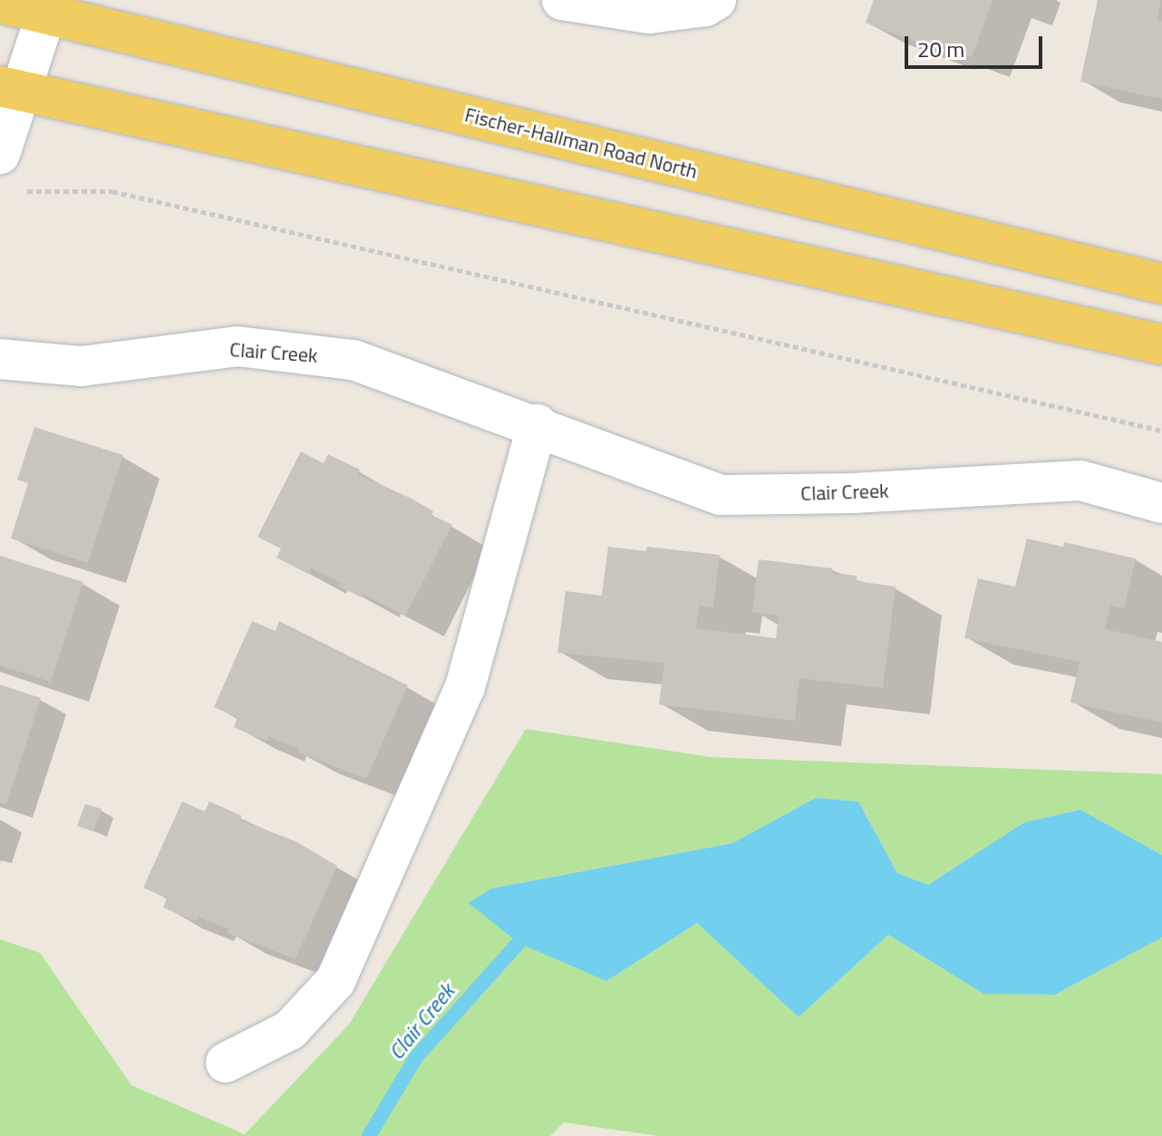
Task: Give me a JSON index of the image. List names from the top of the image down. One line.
{"streets":{"main road":["Fischer-Hallman Road North"],"street":["Clair Creek"]},"water":["Clair Creek"],"scale_bar":"20 m"}
